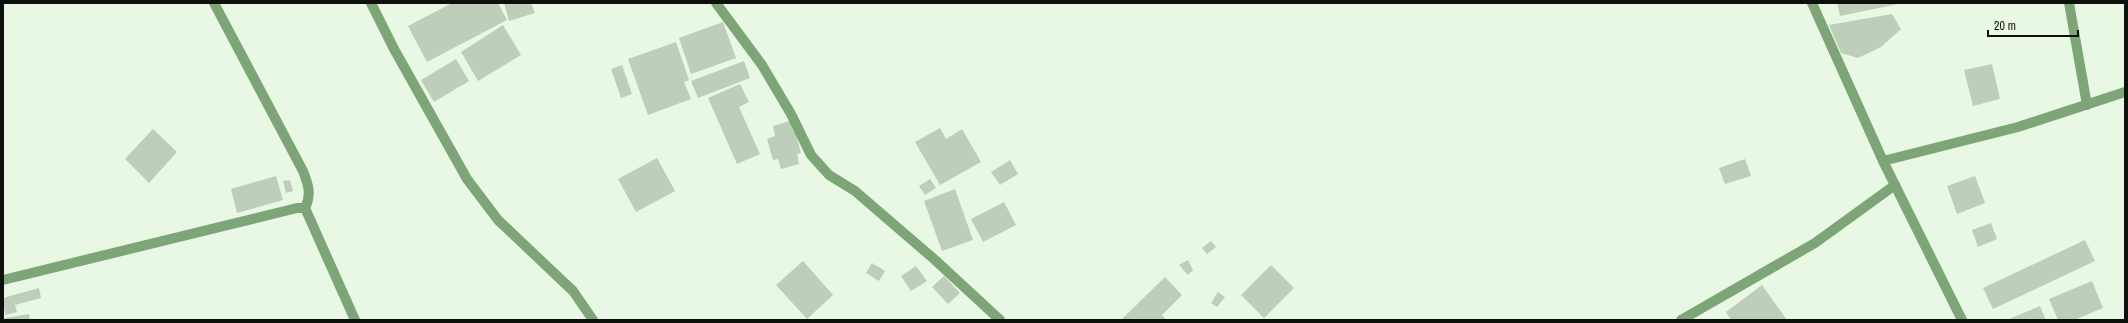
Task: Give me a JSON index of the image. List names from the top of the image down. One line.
{"scale_bar":"20 m"}
